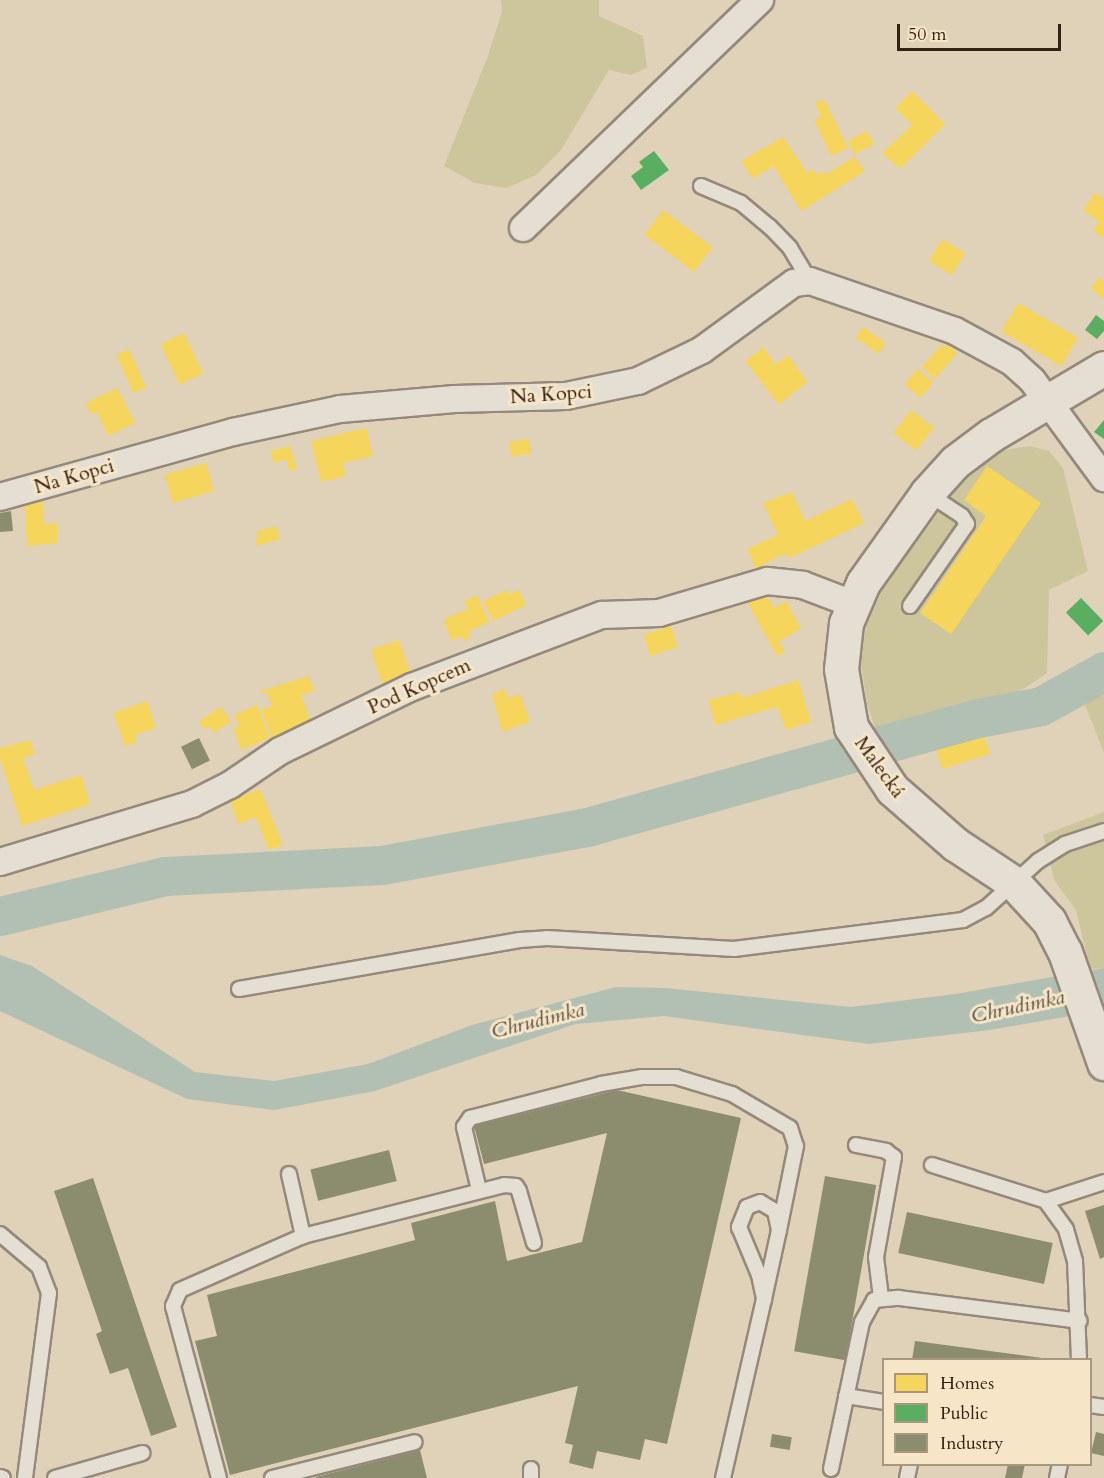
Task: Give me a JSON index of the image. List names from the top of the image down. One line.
{"streets":{"street":["Na Kopci","Pod Kopcem","Malecká"]},"crossings":[["Pod Kopcem","Malecká"]],"water":["Chrudimka"],"legend":["Homes","Public","Industry"],"scale_bar":"50 m"}
